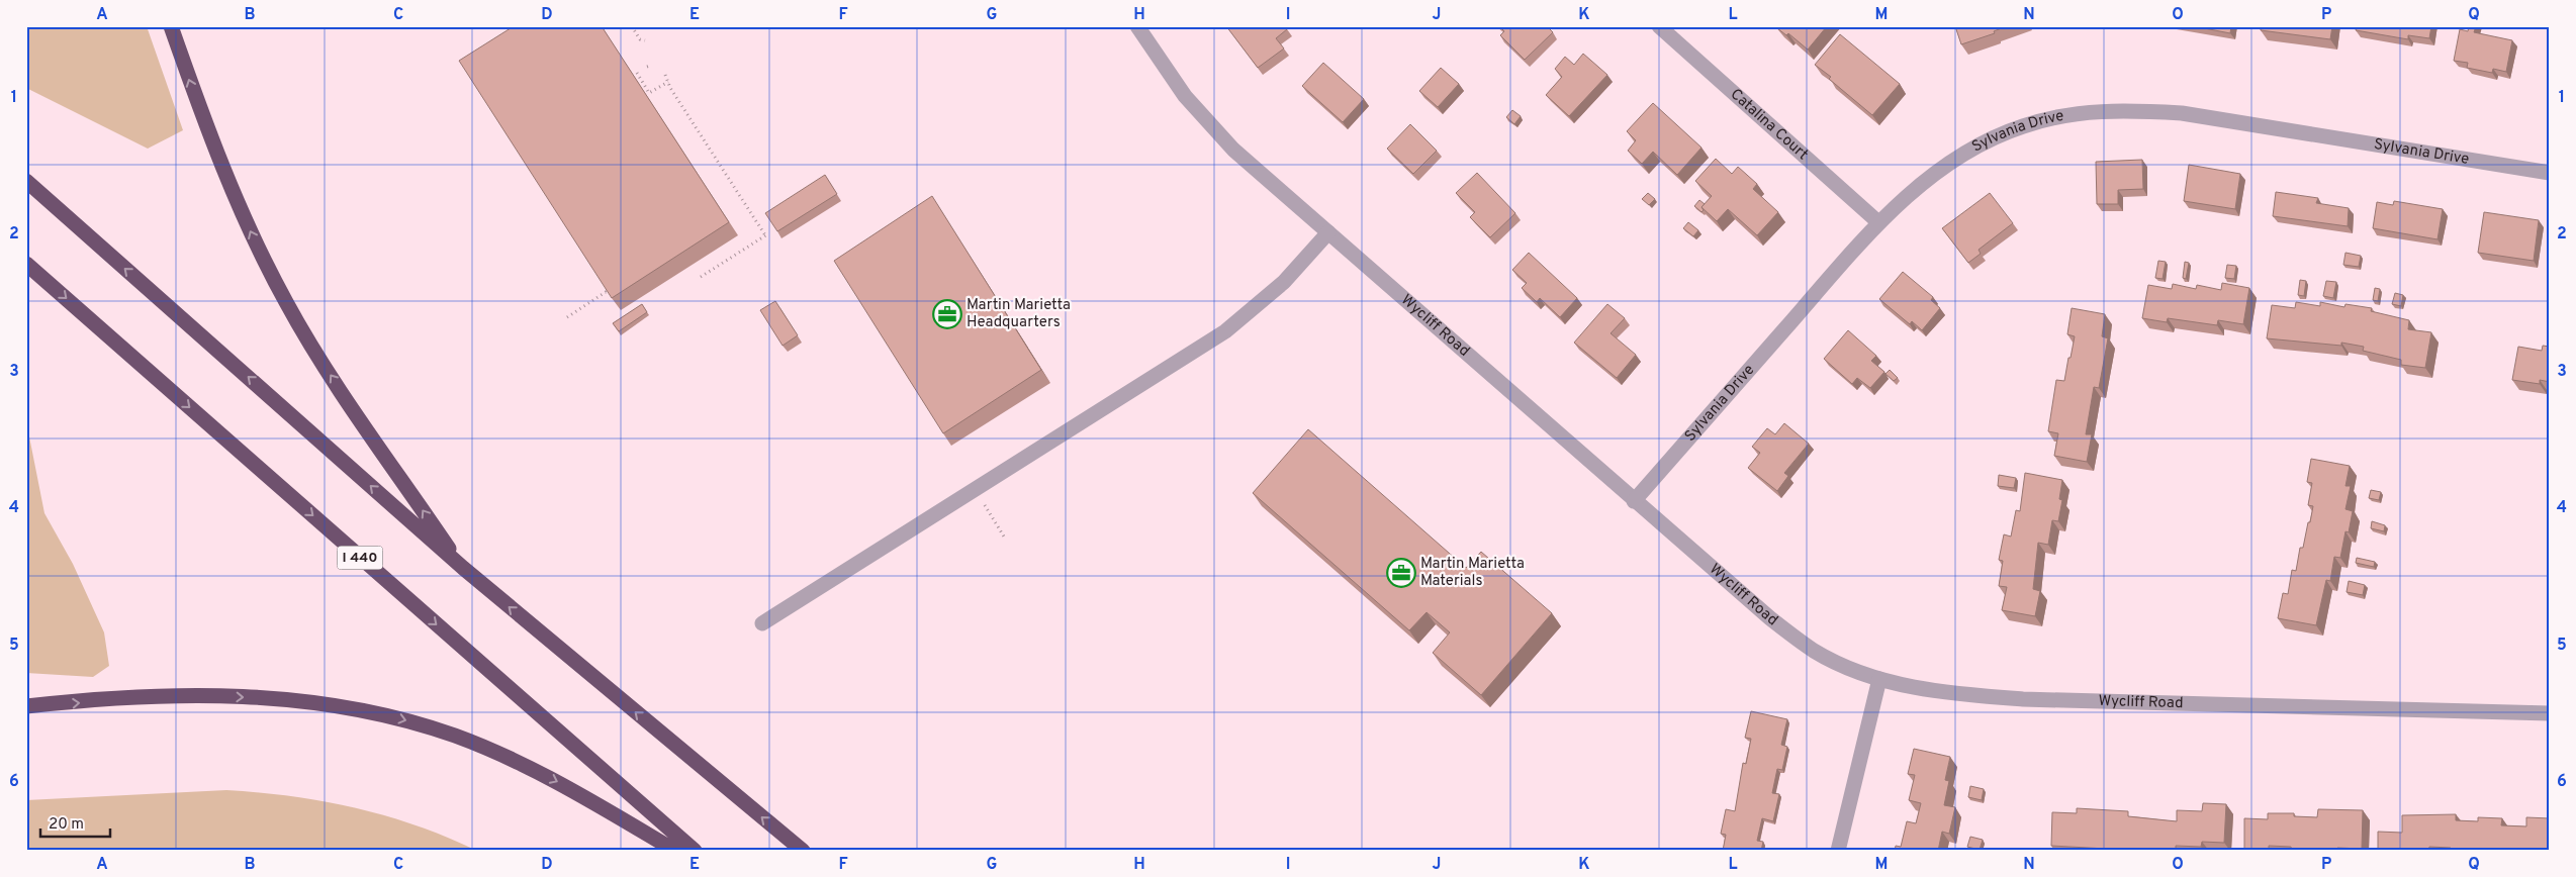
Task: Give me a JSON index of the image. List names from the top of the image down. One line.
{"streets":{"highway":["I 440"],"street":["Catalina Court","Sylvania Drive","Wycliff Road"]},"crossings":[["Catalina Court","Sylvania Drive"],["Sylvania Drive","Wycliff Road"]],"places":{"office":["Martin Marietta Headquarters","Martin Marietta Materials"]},"scale_bar":"20 m","grid":{"columns":["A","B","C","D","E","F","G","H","I","J","K","L","M","N","O","P","Q"],"rows":["1","2","3","4","5","6"]}}
